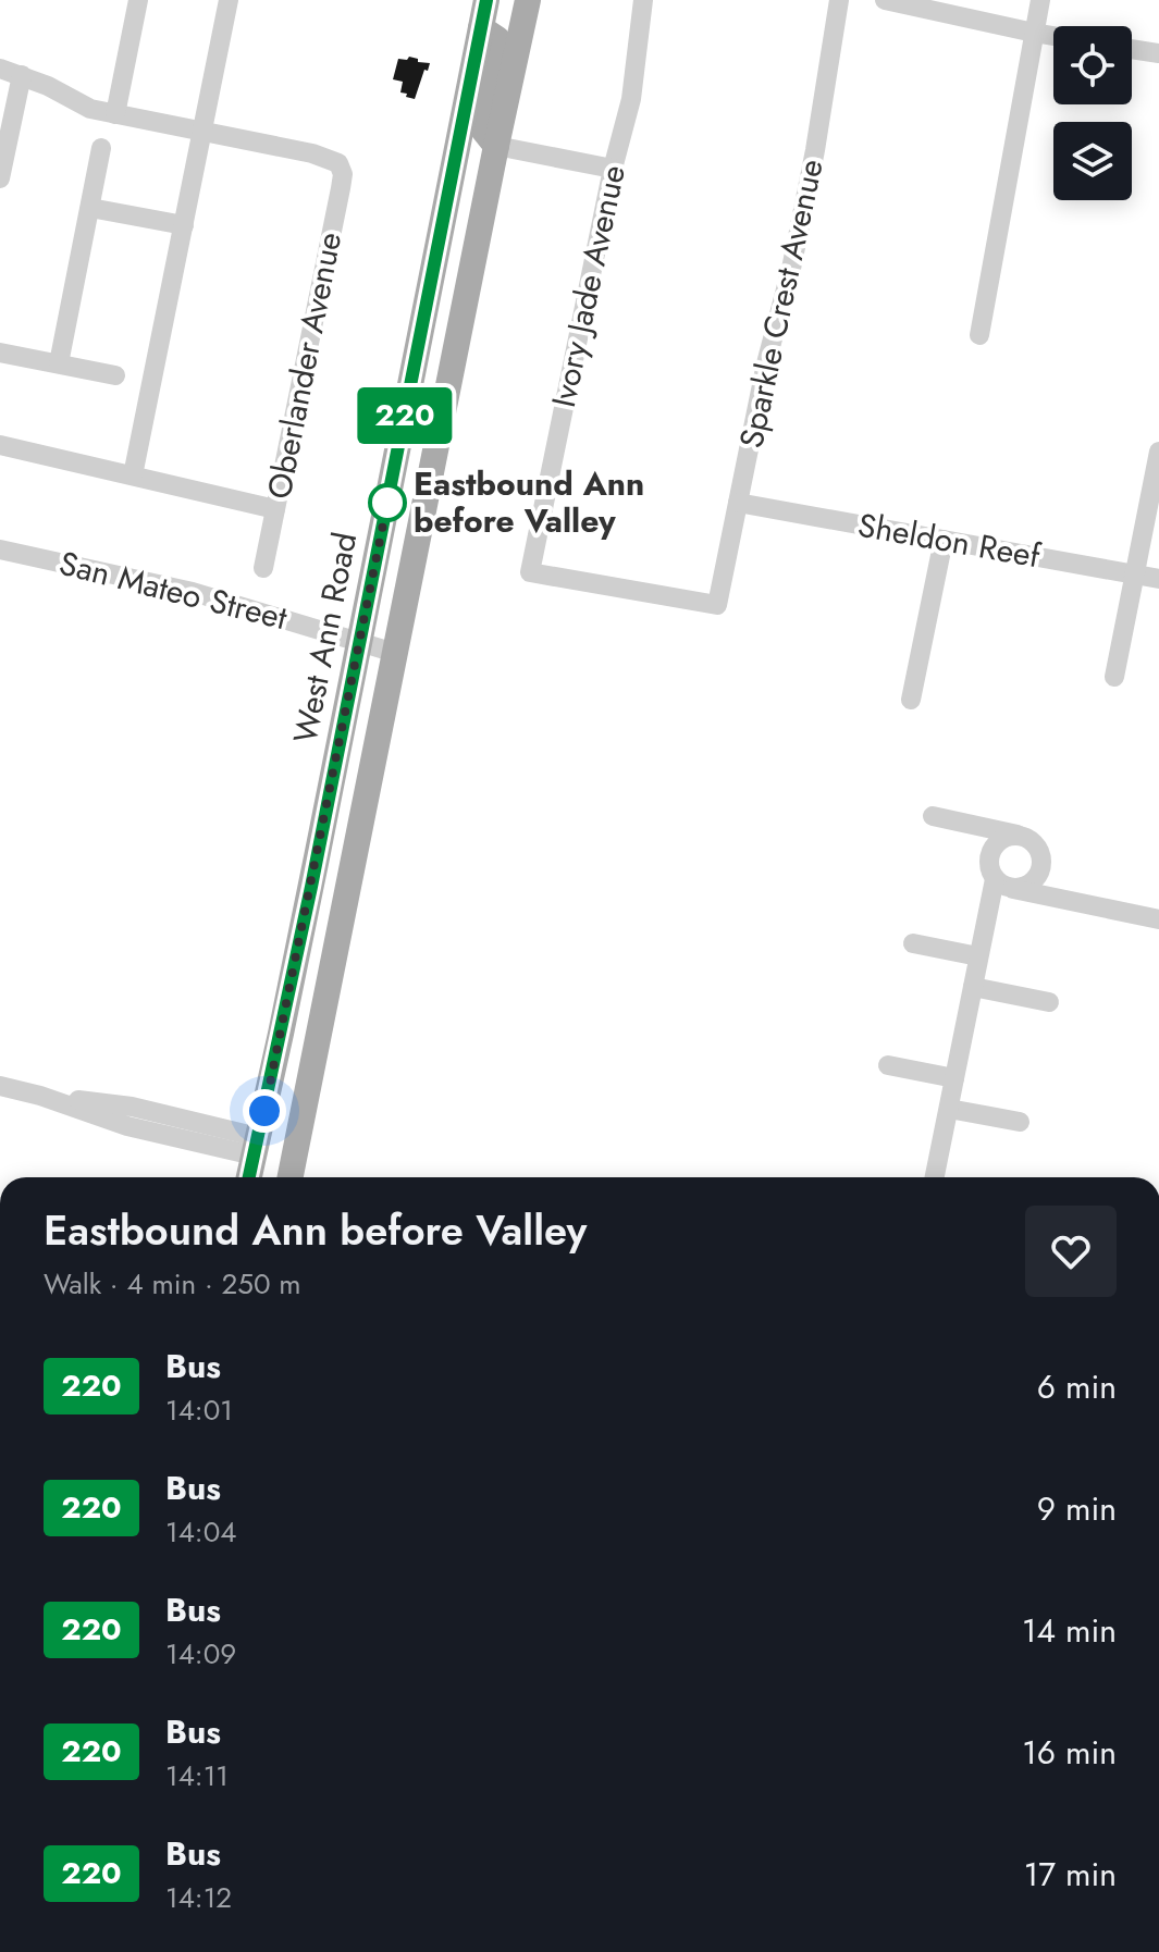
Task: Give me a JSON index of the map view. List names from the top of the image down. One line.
{"streets":{"main road":["West Ann Road"],"street":["Ivory Jade Avenue","Sparkle Crest Avenue","Oberlander Avenue","Sheldon Reef","San Mateo Street"]},"crossings":[["Ivory Jade Avenue","Sparkle Crest Avenue"],["Sparkle Crest Avenue","Sheldon Reef"],["San Mateo Street","West Ann Road"]],"places":["Eastbound Ann before Valley"],"lines":["bus line 220"],"page":{"on_map":"220","heading":["Eastbound Ann before Valley","Walk · 4 min · 250 m"],"list":[{"mark":"220","name":"Bus","note":"14:01","value":"6 min"},{"mark":"220","name":"Bus","note":"14:04","value":"9 min"},{"mark":"220","name":"Bus","note":"14:09","value":"14 min"},{"mark":"220","name":"Bus","note":"14:11","value":"16 min"},{"mark":"220","name":"Bus","note":"14:12","value":"17 min"}]}}
